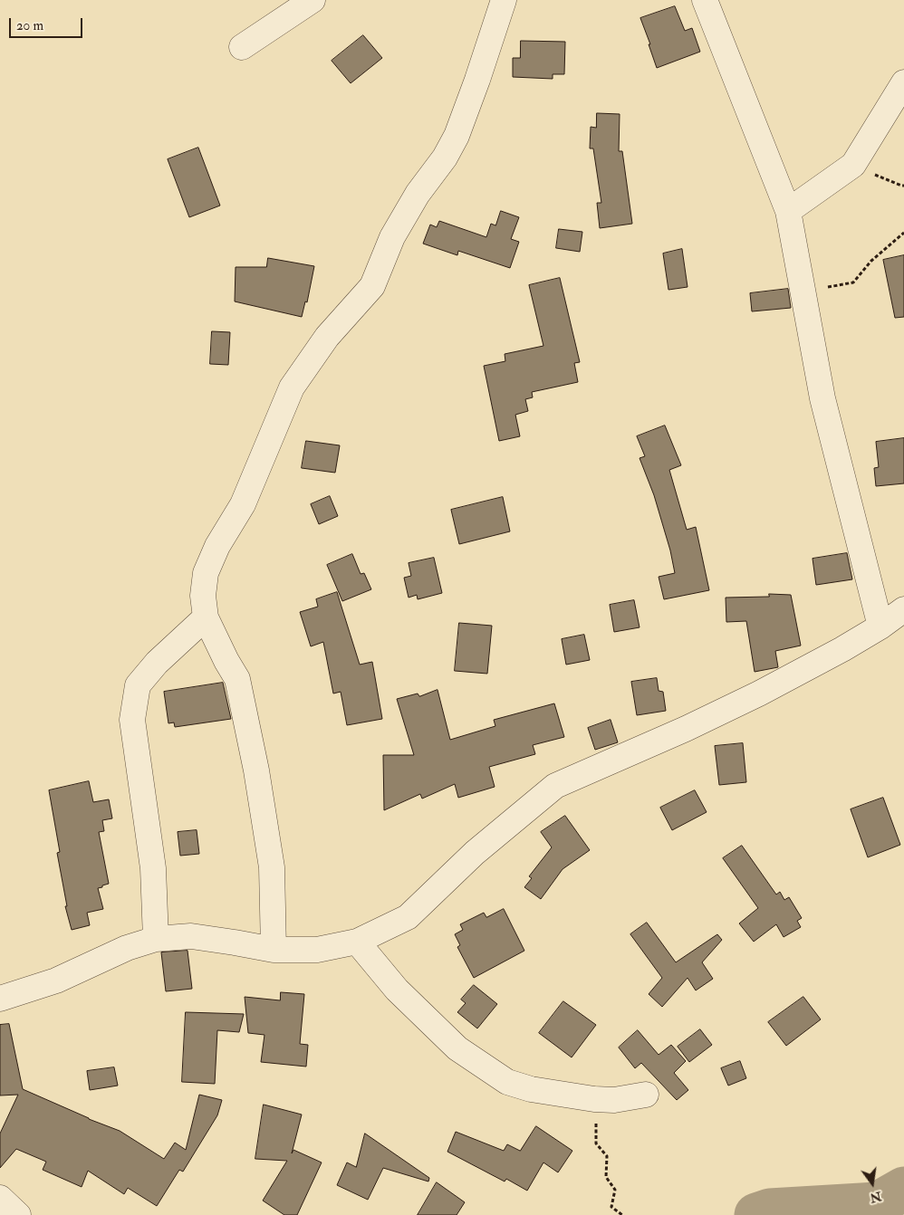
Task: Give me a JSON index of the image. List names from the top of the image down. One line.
{"scale_bar":"20 m","north":"bottom"}
